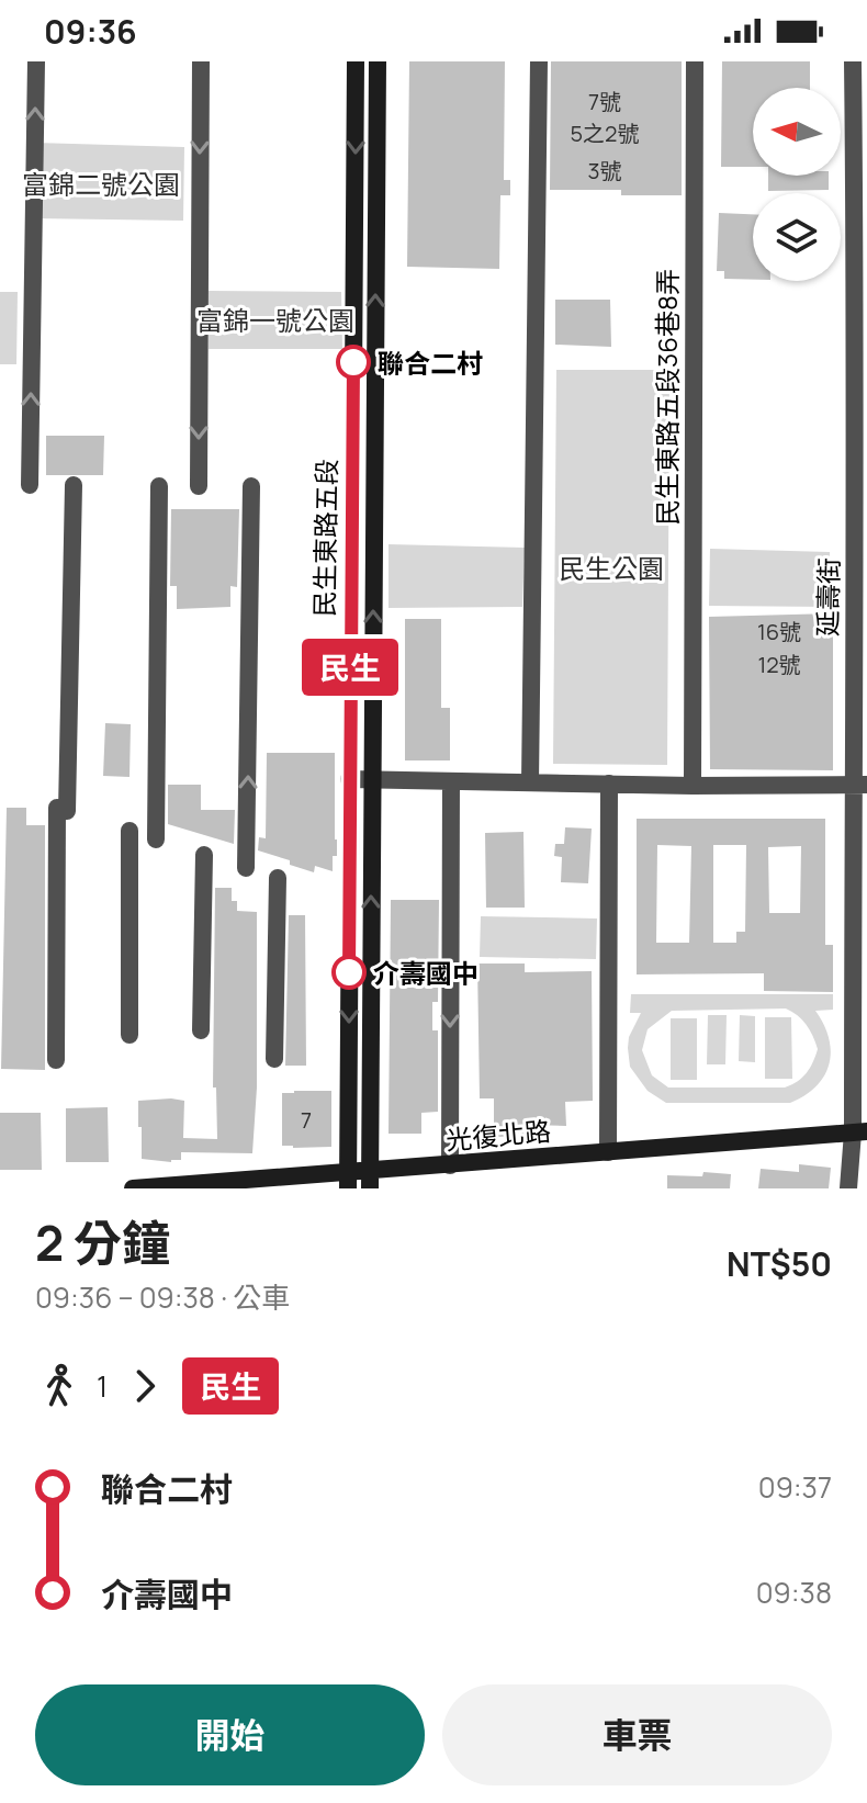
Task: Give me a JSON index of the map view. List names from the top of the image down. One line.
{"streets":{"street":["民生東路五段36巷8弄","民生東路五段","延壽街","光復北路"]},"crossings":[["民生東路五段","光復北路"],["延壽街","光復北路"]],"parks":["富錦二號公園","富錦一號公園","民生公園"],"places":["聯合二村","介壽國中"],"lines":["bus line 民生"],"house_numbers":["7號","5之2號","3號","16號","12號","7"],"north":"left","page":{"status":"09:36","on_map":"民生","heading":["2 分鐘","09:36 – 09:38 · 公車","NT$50"],"legs":["1","民生"],"list":[{"name":"聯合二村","value":"09:37"},{"name":"介壽國中","value":"09:38"}],"buttons":["開始","車票"]}}
